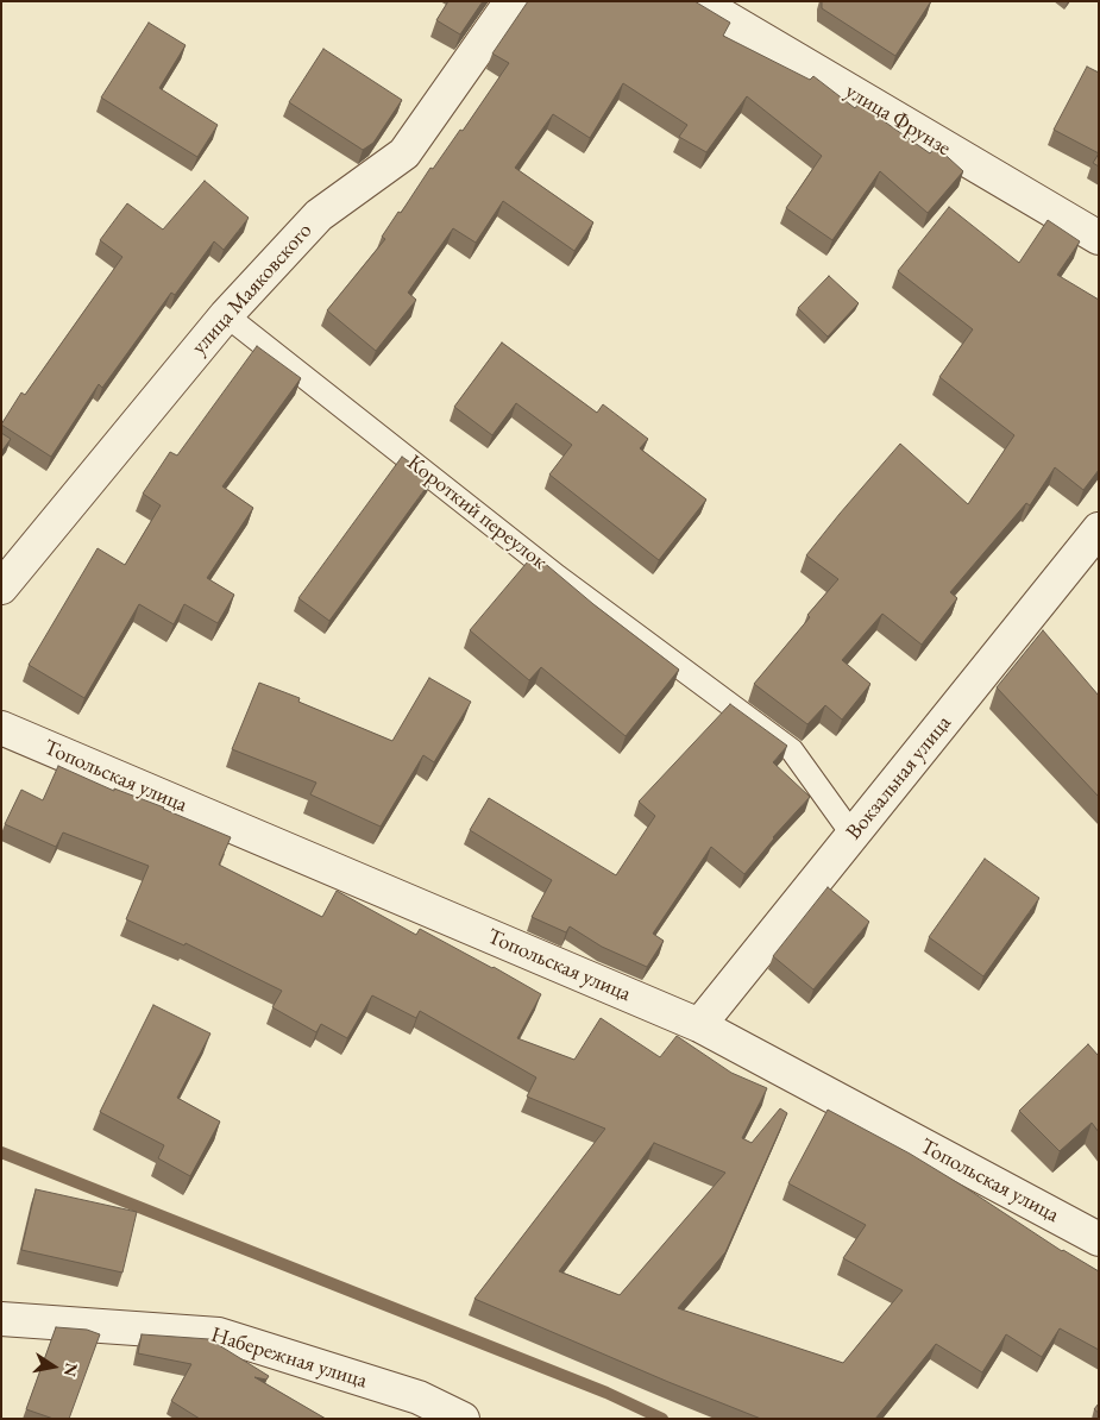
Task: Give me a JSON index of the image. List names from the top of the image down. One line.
{"streets":{"street":["улица Фрунзе","улица Маяковского","Топольская улица","Вокзальная улица","Набережная улица"],"lane":["Короткий переулок"]},"crossings":[["улица Маяковского","Короткий переулок"],["Короткий переулок","Вокзальная улица"],["Топольская улица","Вокзальная улица"]],"north":"right"}
